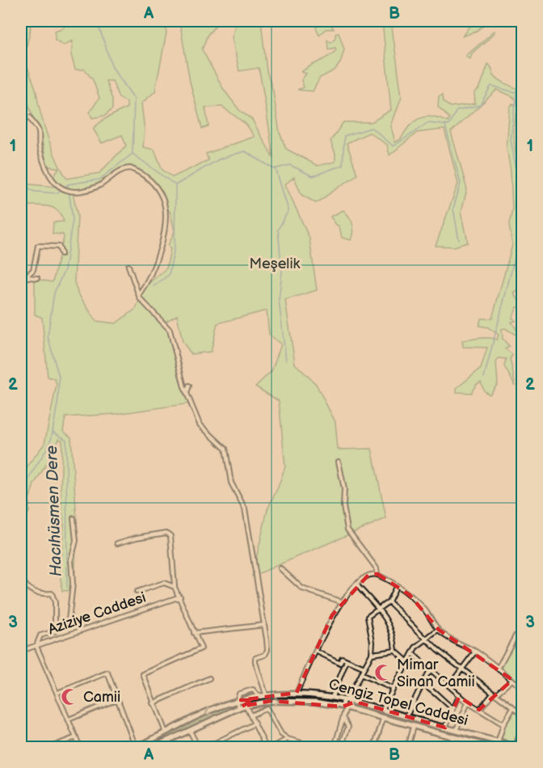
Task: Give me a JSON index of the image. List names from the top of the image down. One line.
{"streets":{"main road":["Cengiz Topel Caddesi"],"street":["Aziziye Caddesi"]},"water":["Hacıhüsmen Dere"],"parks":["Meşelik"],"places":{"mosque":["Mimar Sinan Camii","Camii"]},"grid":{"columns":["A","B"],"rows":["1","2","3"]}}
